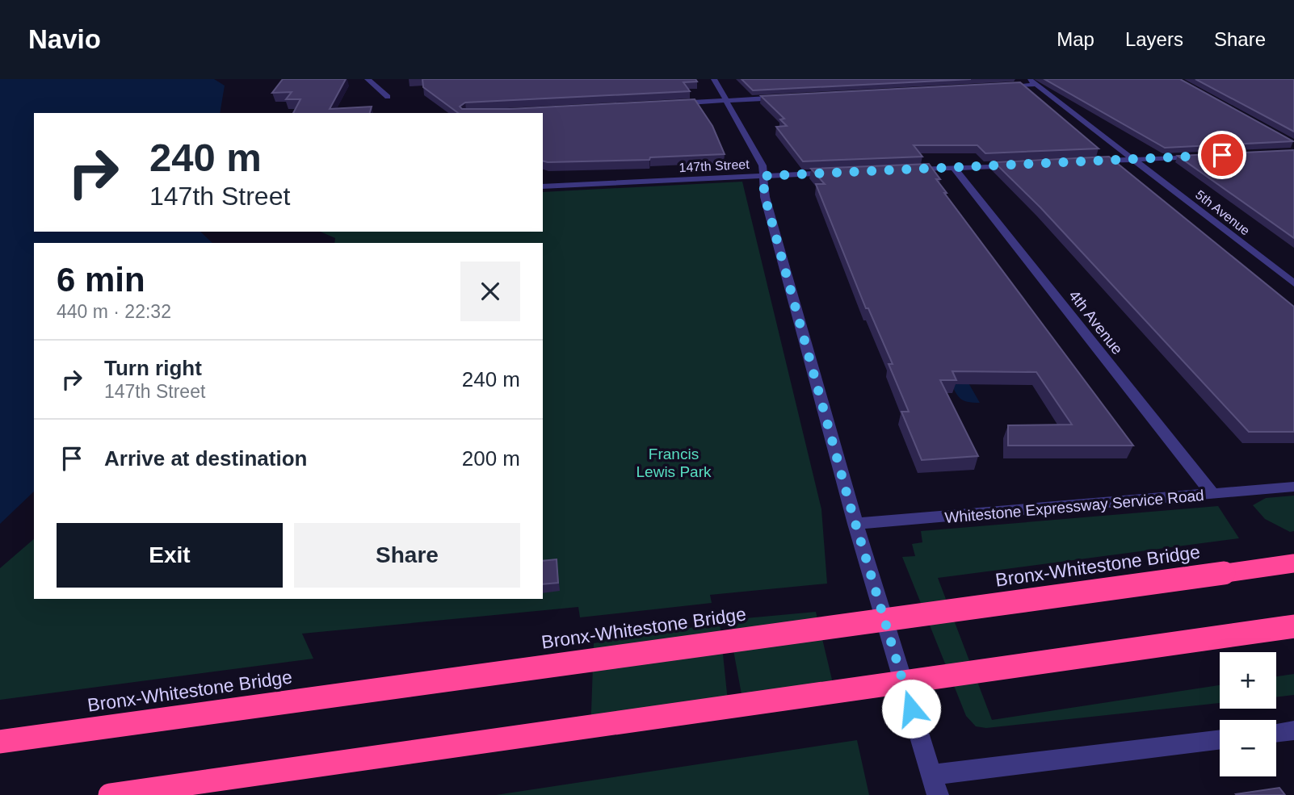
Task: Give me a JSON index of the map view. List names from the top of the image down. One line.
{"streets":{"highway":["Bronx-Whitestone Bridge"],"street":["147th Street","5th Avenue","4th Avenue","Whitestone Expressway Service Road"]},"crossings":[["4th Avenue","Whitestone Expressway Service Road"]],"parks":["Francis Lewis Park"],"page":{"header":"Navio","nav":["Map","Layers","Share"],"turn":["240 m","147th Street"],"heading":["6 min","440 m · 22:32"],"list":[{"name":"Turn right","note":"147th Street","value":"240 m"},{"name":"Arrive at destination","value":"200 m"}],"buttons":["Exit","Share"],"map_buttons":["+","−"]}}
